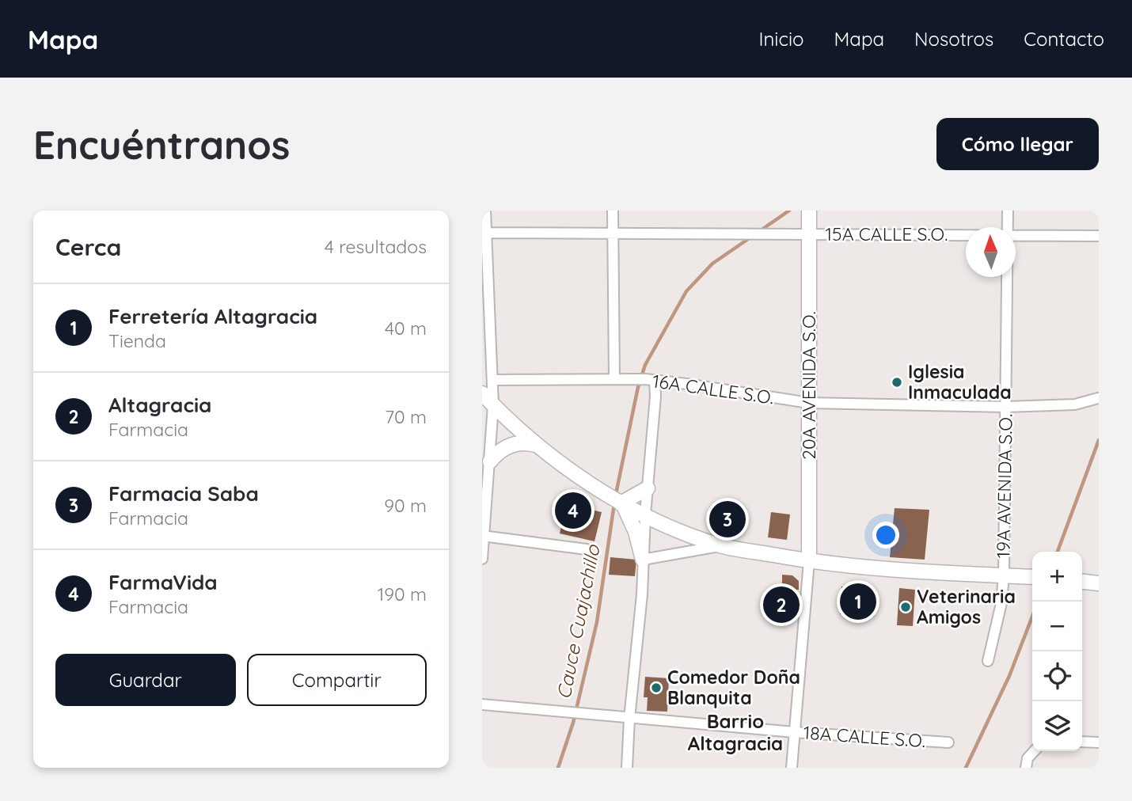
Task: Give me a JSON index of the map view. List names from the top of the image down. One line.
{"streets":{"main road":["20A AVENIDA S.O."],"street":["15A CALLE S.O.","16A CALLE S.O.","19A AVENIDA S.O.","18A CALLE S.O."]},"crossings":[["15A CALLE S.O.","20A AVENIDA S.O."],["20A AVENIDA S.O.","16A CALLE S.O."],["16A CALLE S.O.","19A AVENIDA S.O."]],"districts":["Barrio Altagracia"],"water":["Cauce Cuajachillo"],"places":["Iglesia Inmaculada","Veterinaria Amigos","Comedor Doña Blanquita"],"north":"top","page":{"header":"Mapa","nav":["Inicio","Mapa","Nosotros","Contacto"],"buttons":["Cómo llegar",["Guardar","Compartir"]],"title":"Encuéntranos","heading":["Cerca","4 resultados"],"list":[{"mark":"1","name":"Ferretería Altagracia","note":"Tienda","value":"40 m"},{"mark":"2","name":"Altagracia","note":"Farmacia","value":"70 m"},{"mark":"3","name":"Farmacia Saba","note":"Farmacia","value":"90 m"},{"mark":"4","name":"FarmaVida","note":"Farmacia","value":"190 m"}],"pins":["4","3","1","2"],"map_buttons":["+","−"]}}
